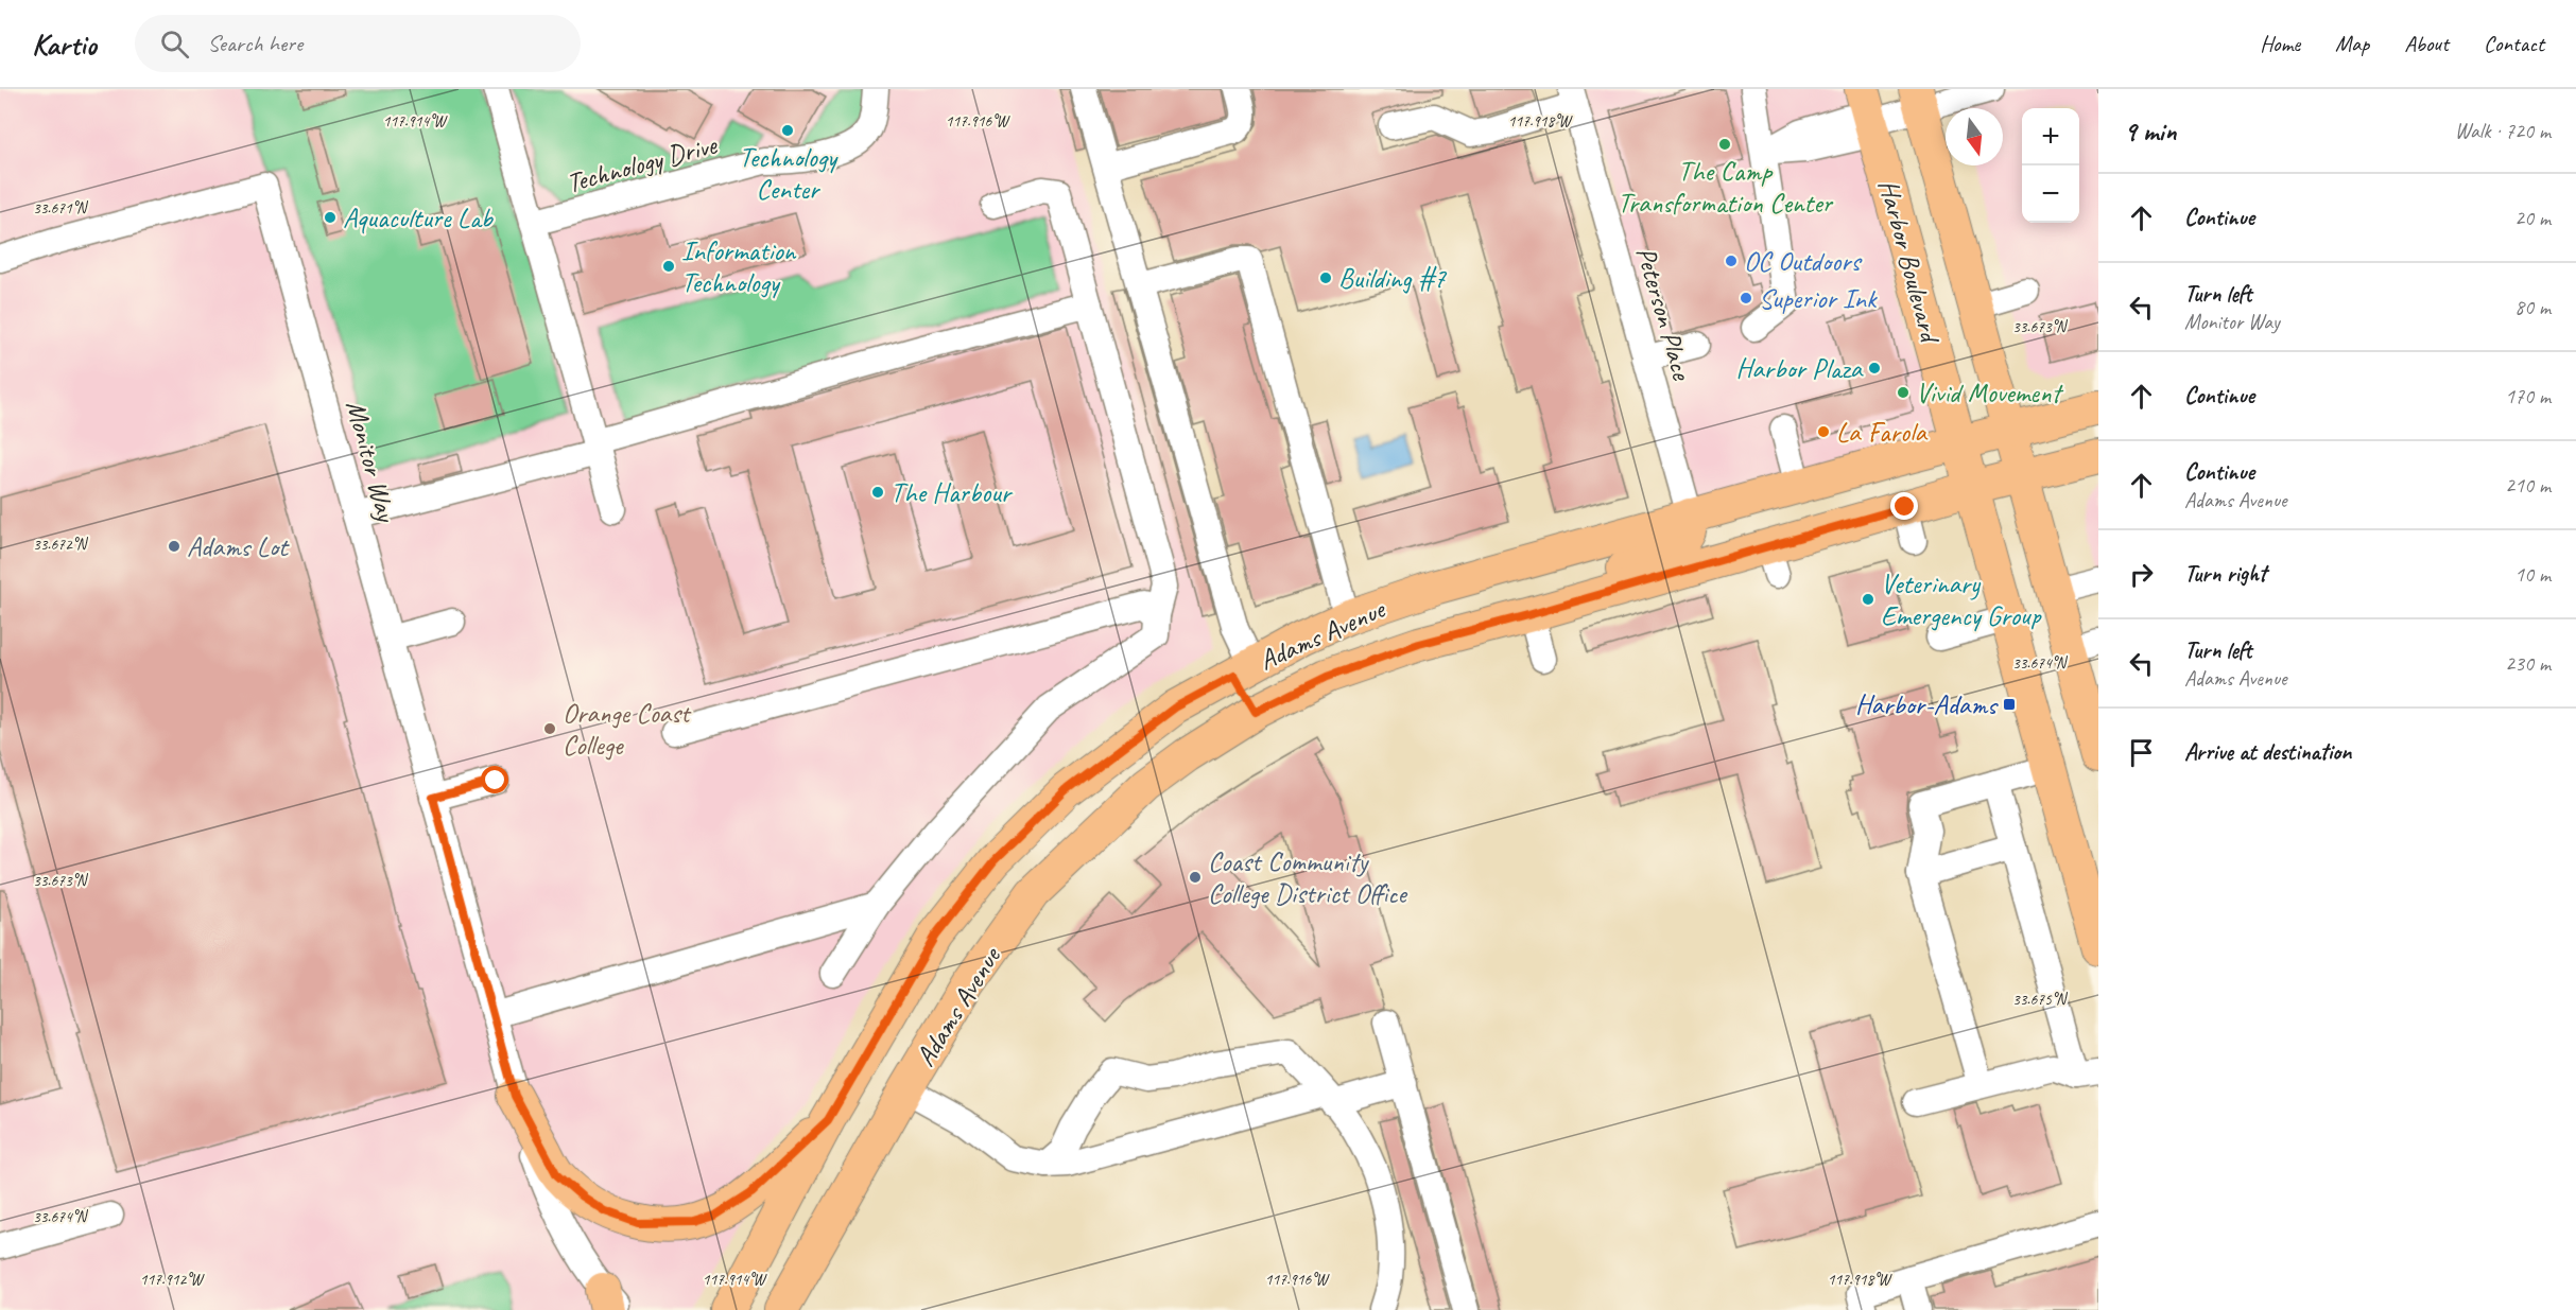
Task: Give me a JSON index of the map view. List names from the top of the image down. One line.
{"streets":{"main road":["Harbor Boulevard","Adams Avenue"],"street":["Technology Drive","Peterson Place","Monitor Way"]},"crossings":[["Harbor Boulevard","Adams Avenue"],["Peterson Place","Adams Avenue"]],"places":{"other":["Technology Center","The Camp Transformation Center","Aquaculture Lab","OC Outdoors","Information Technology","Building #7","Superior Ink","Harbor Plaza","Vivid Movement","La Farola","The Harbour","Adams Lot","Veterinary Emergency Group","Orange Coast College","Coast Community College District Office"],"transit":["Harbor-Adams"]},"north":"bottom","page":{"header":"Kartio","search":"Search here","nav":["Home","Map","About","Contact"],"heading":["9 min","Walk · 720 m"],"map_buttons":["+","−"],"list":[["Continue","20 m"],["Turn left","Monitor Way","80 m"],["Continue","170 m"],["Continue","Adams Avenue","210 m"],["Turn right","10 m"],["Turn left","Adams Avenue","230 m"],"Arrive at destination"]},"coordinates":["117.914°W","117.916°W","117.918°W","33.671°N","33.673°N","33.672°N","33.674°N","33.675°N","117.912°W"]}
